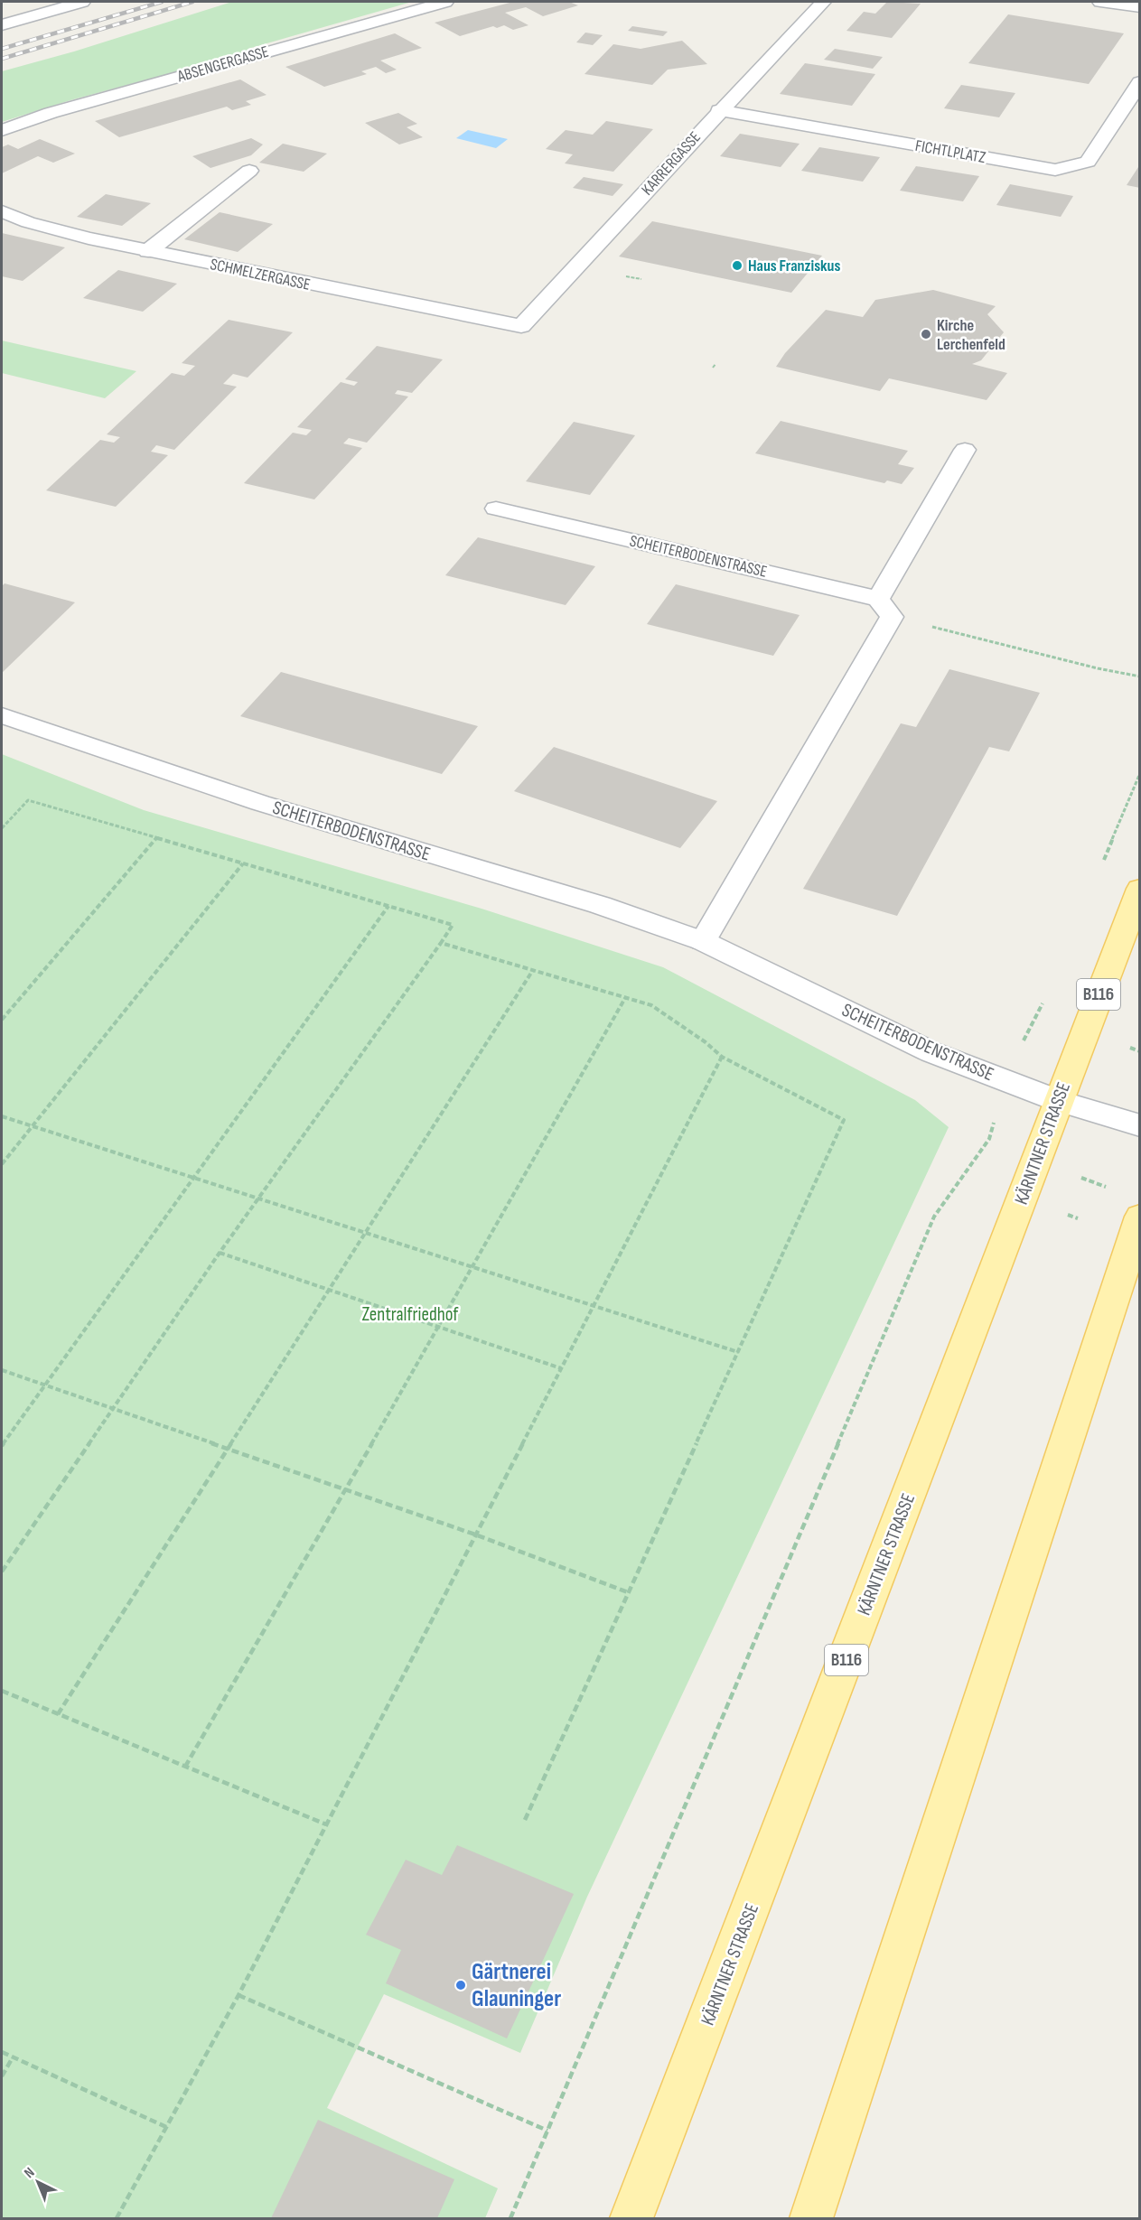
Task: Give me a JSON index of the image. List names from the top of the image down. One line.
{"streets":{"main road":["B116","KÄRNTNER STRASSE"],"street":["ABSENGERGASSE","FICHTLPLATZ","KARRERGASSE","SCHMELZERGASSE","SCHEITERBODENSTRASSE"]},"crossings":[["FICHTLPLATZ","KARRERGASSE"],["KARRERGASSE","SCHMELZERGASSE"],["SCHEITERBODENSTRASSE","KÄRNTNER STRASSE"]],"parks":["Zentralfriedhof"],"places":["Haus Franziskus","Kirche Lerchenfeld","Gärtnerei Glauninger"],"north":"top left"}
